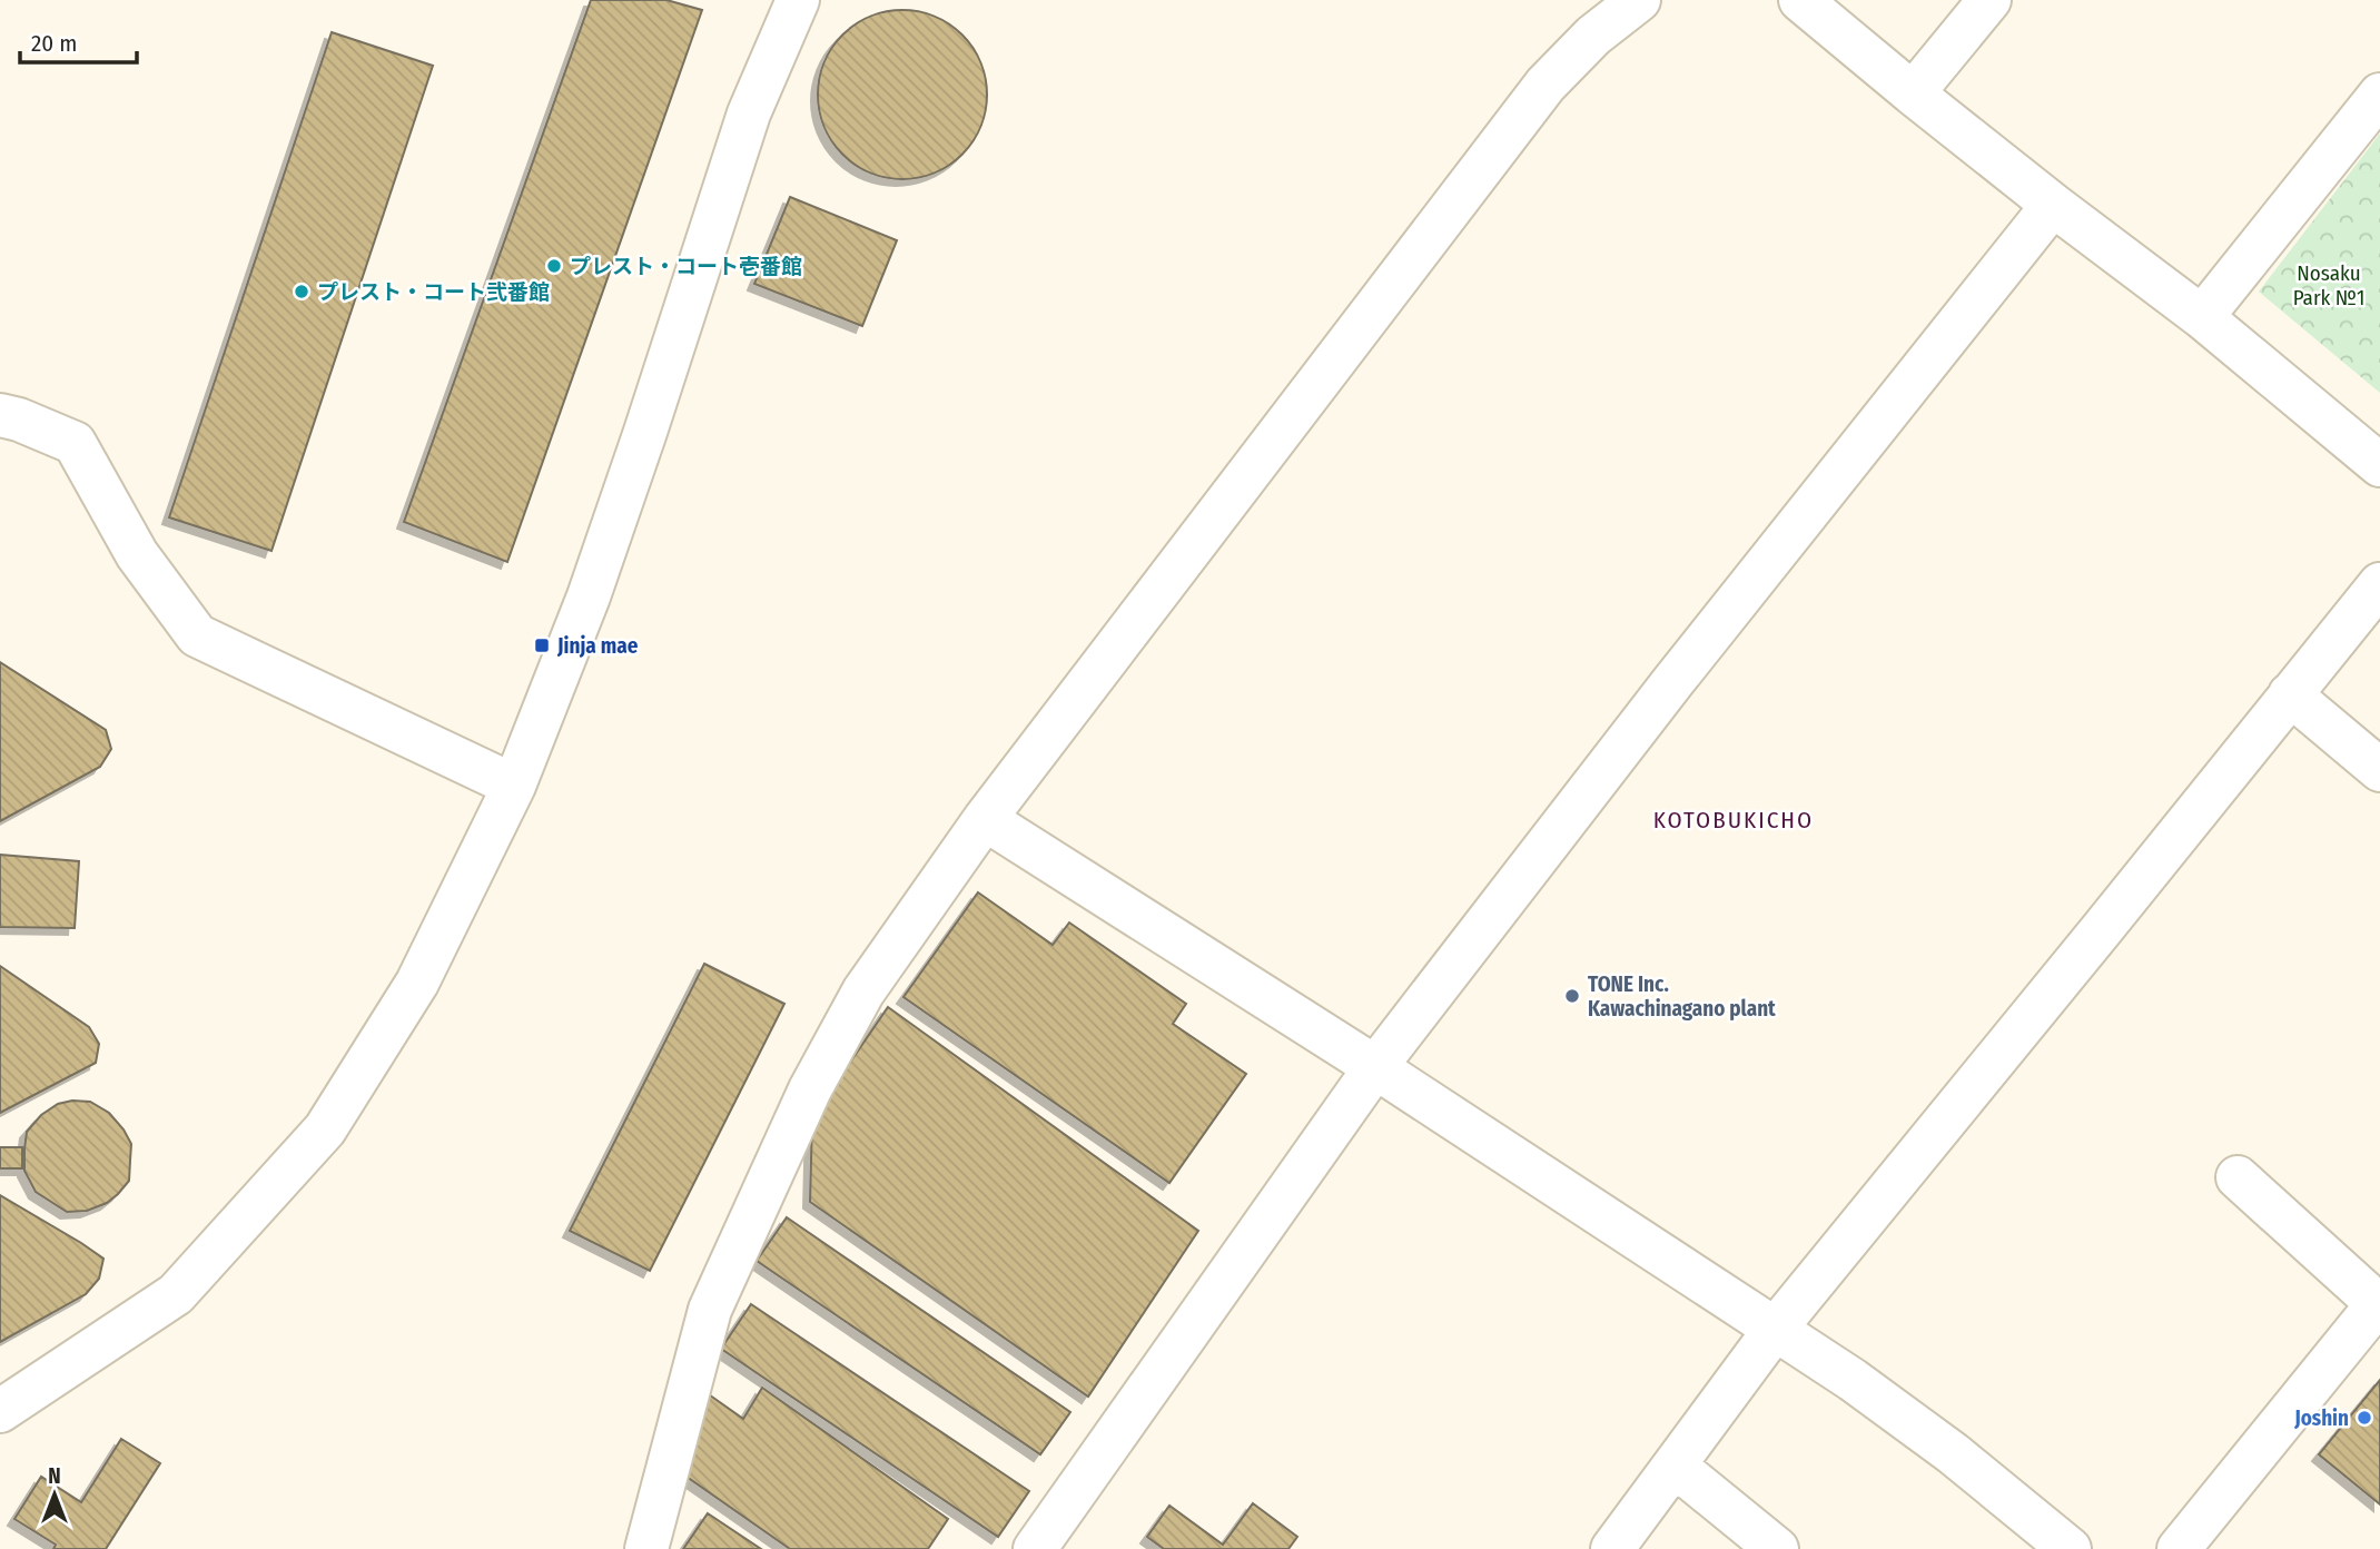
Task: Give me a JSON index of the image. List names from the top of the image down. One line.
{"districts":["KOTOBUKICHO"],"parks":["Nosaku Park №1"],"places":{"other":["プレスト・コート壱番館","プレスト・コート弐番館","TONE Inc. Kawachinagano plant","Joshin"],"transit":["Jinja mae"]},"scale_bar":"20 m","north":"top"}
